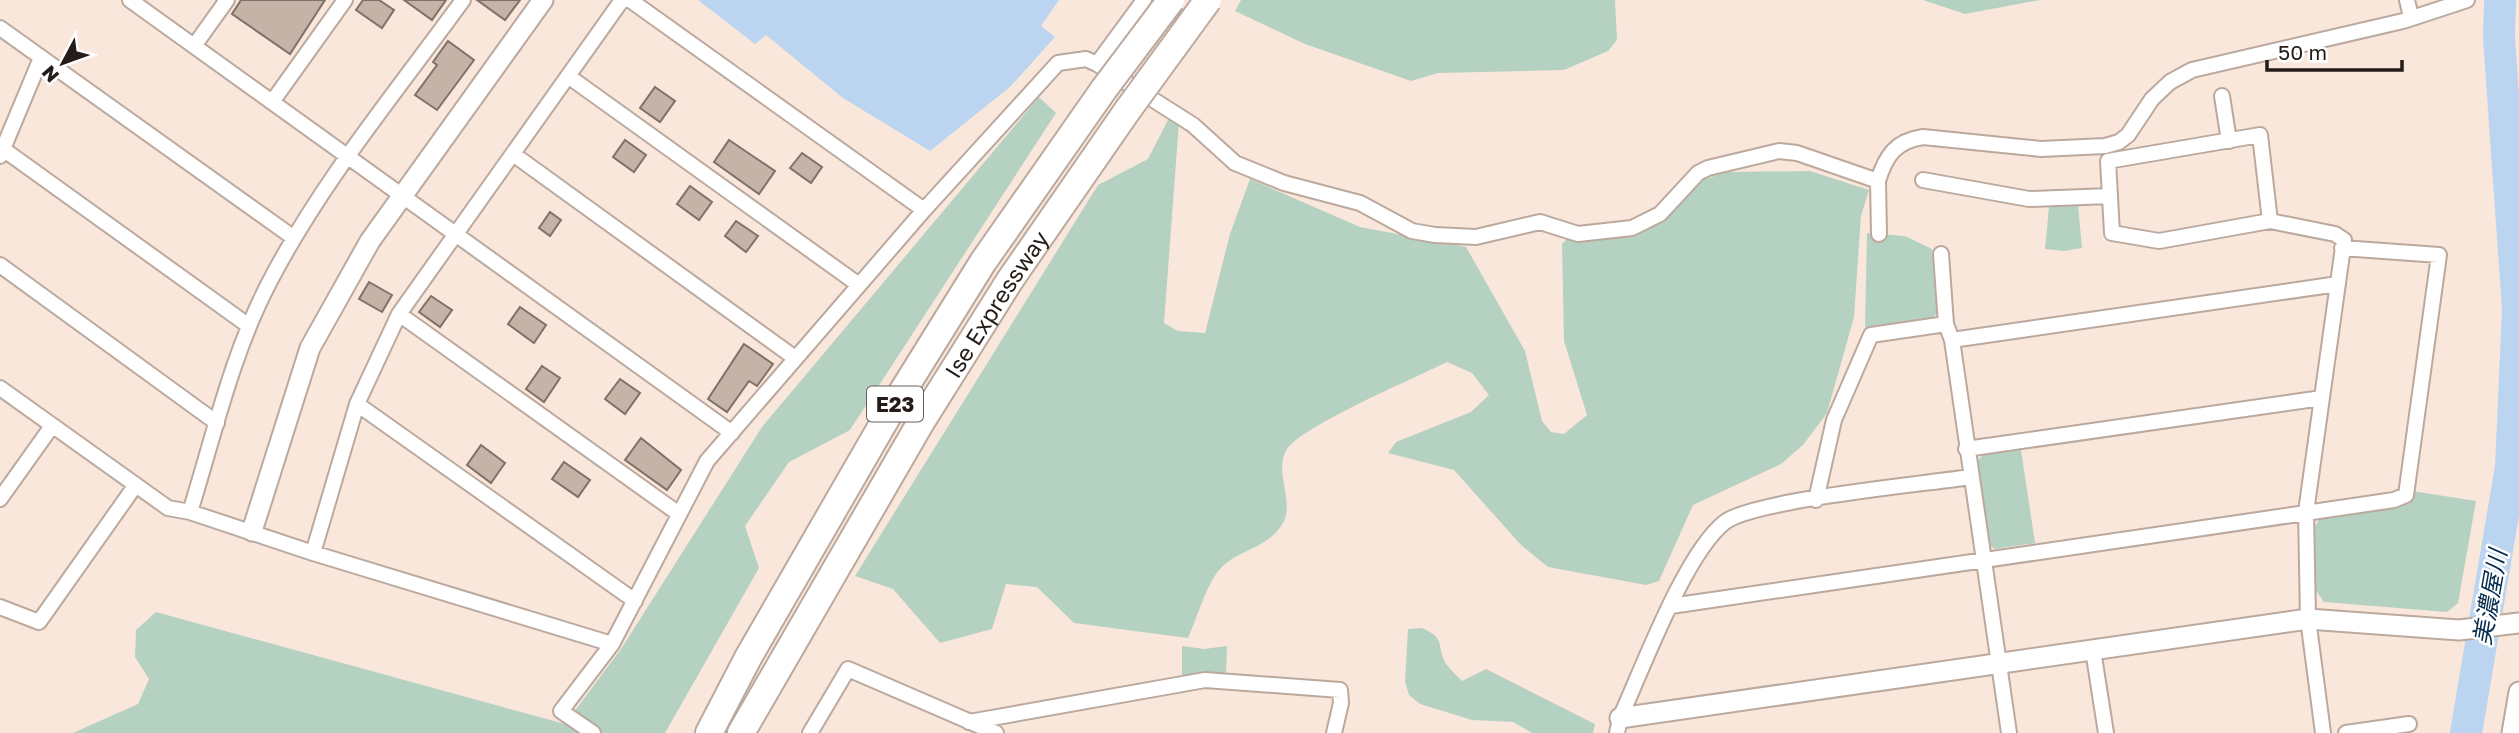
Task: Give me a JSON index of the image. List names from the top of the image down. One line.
{"streets":{"highway":["Ise Expressway","E23"]},"water":["美濃屋川"],"scale_bar":"50 m","north":"bottom left"}
